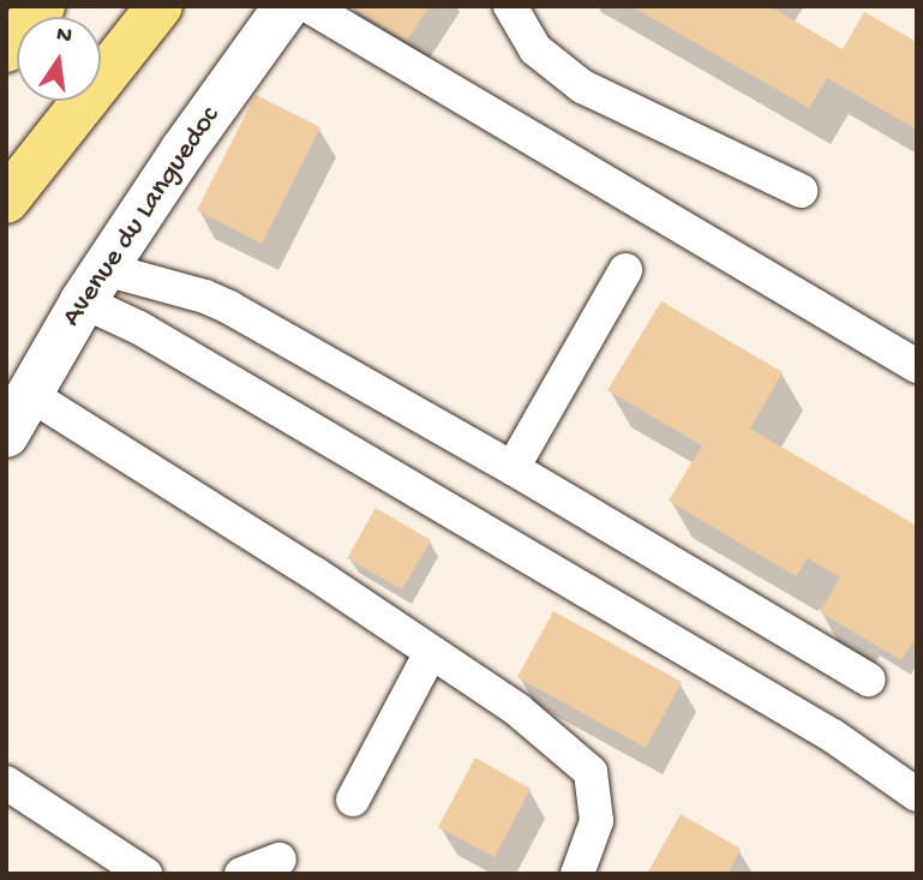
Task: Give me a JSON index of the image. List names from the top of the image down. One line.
{"streets":{"street":["Avenue du Languedoc"]},"north":"top"}
